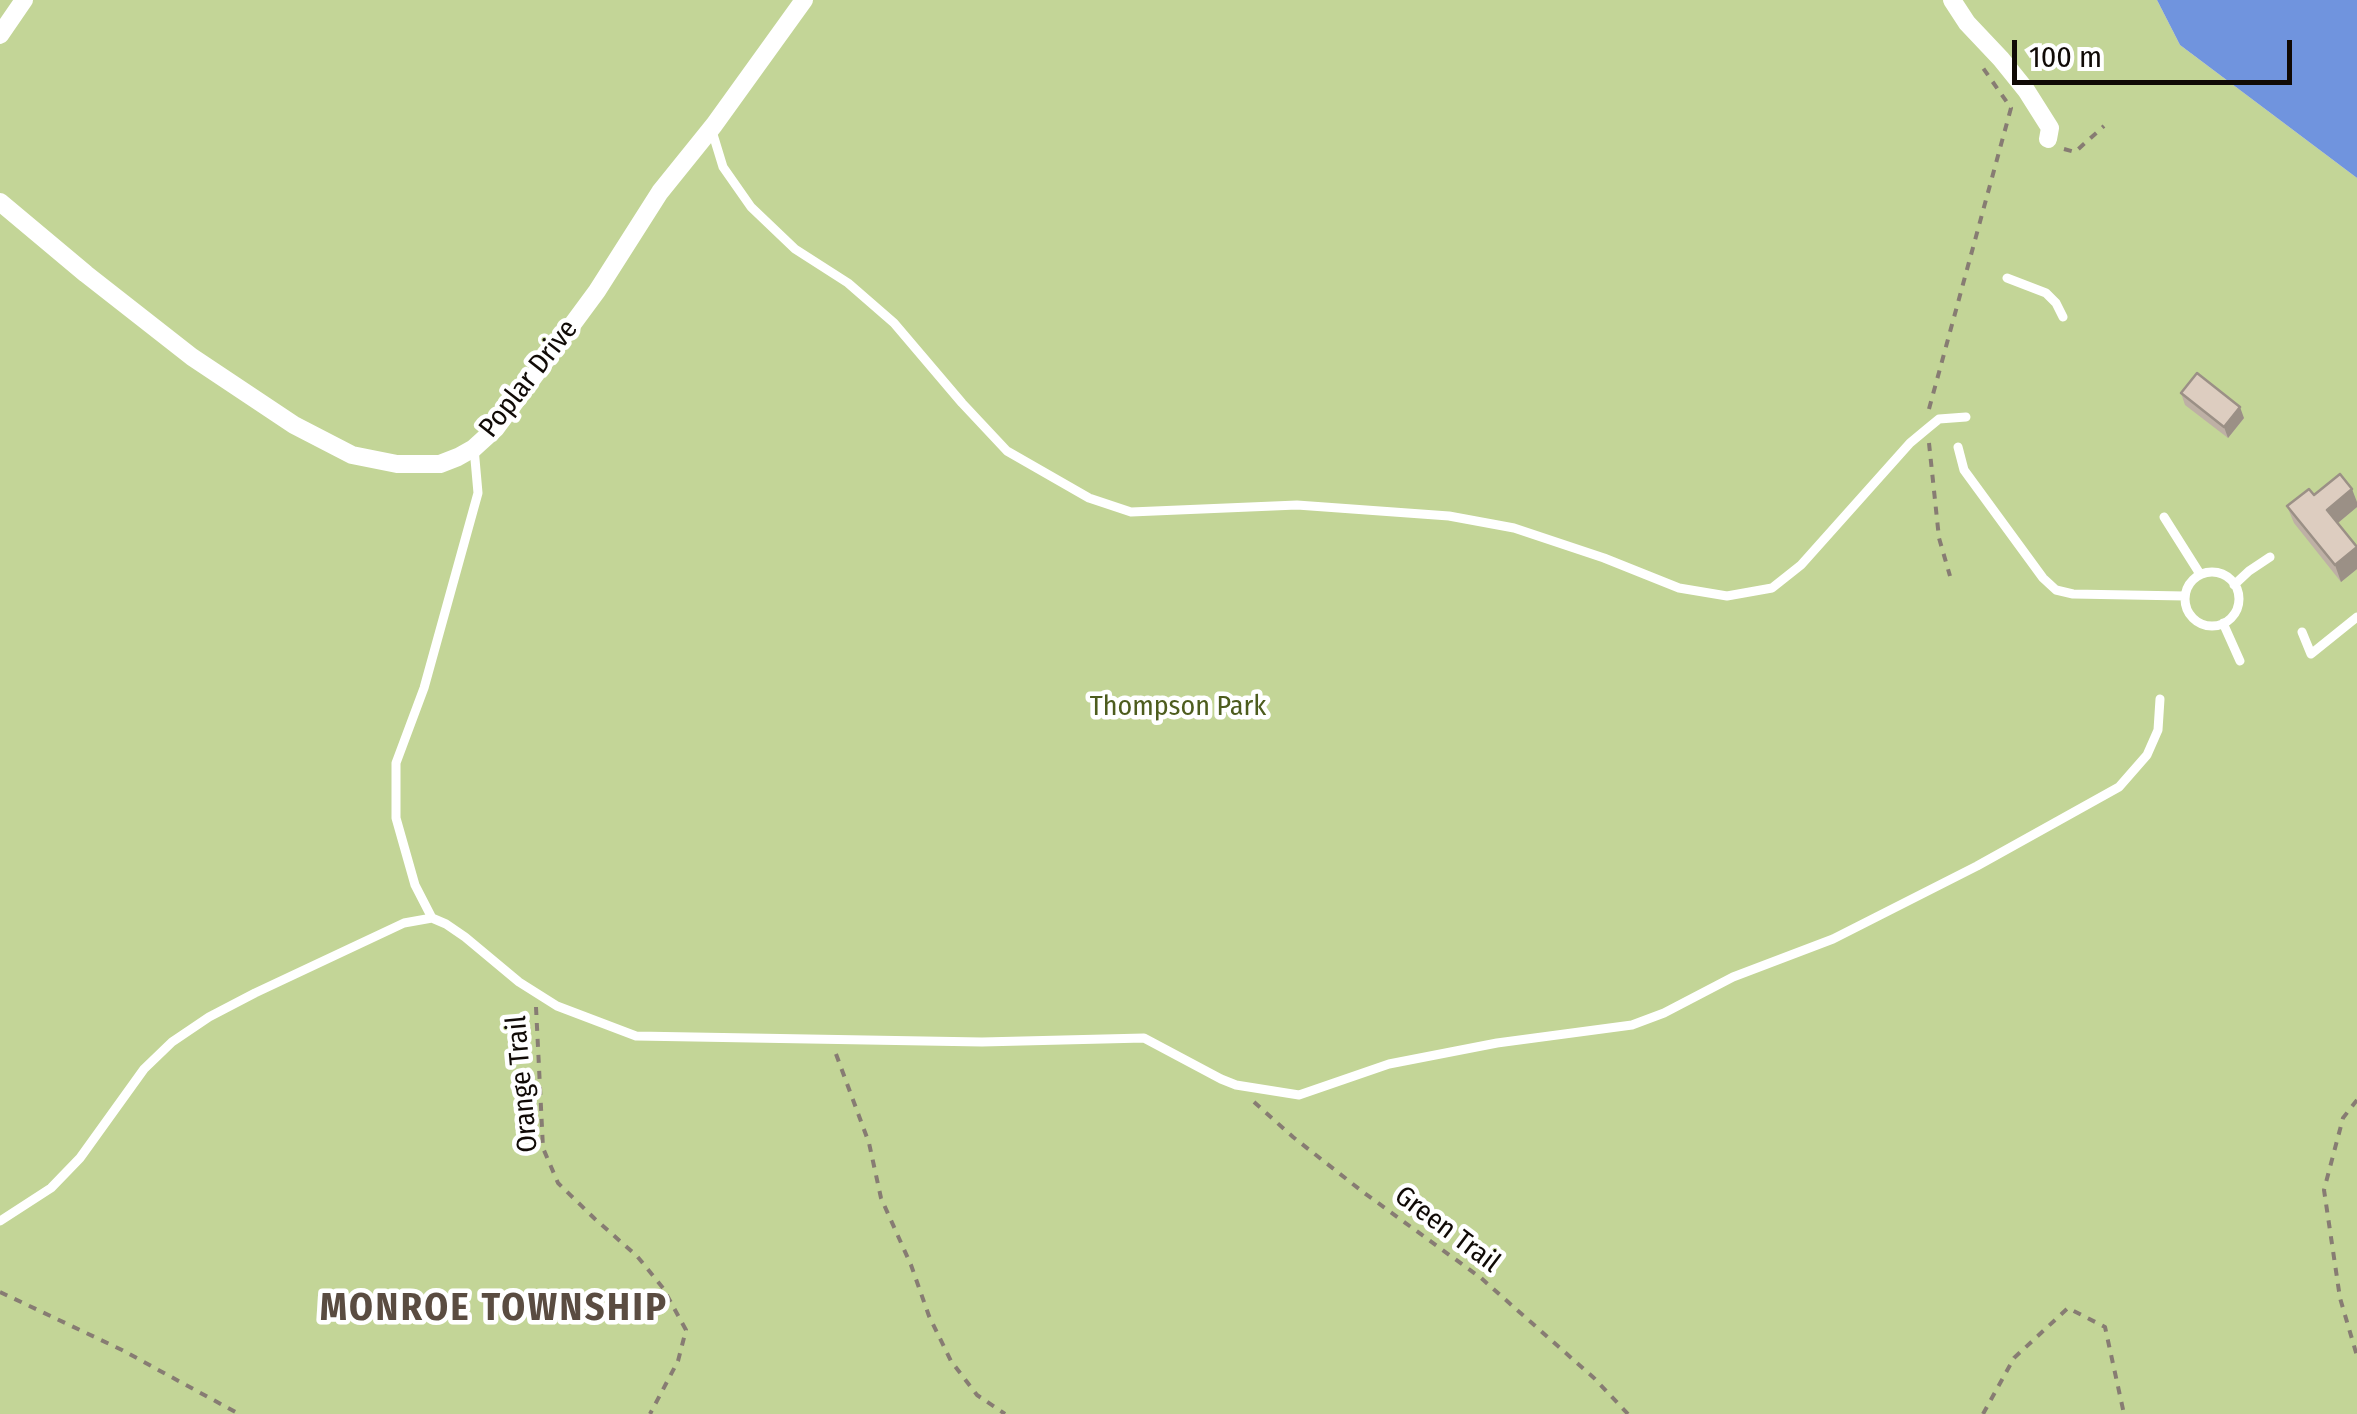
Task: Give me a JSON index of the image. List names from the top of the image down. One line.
{"streets":{"street":["Poplar Drive"],"path":["Orange Trail","Green Trail"]},"districts":["MONROE TOWNSHIP"],"parks":["Thompson Park"],"scale_bar":"100 m"}
